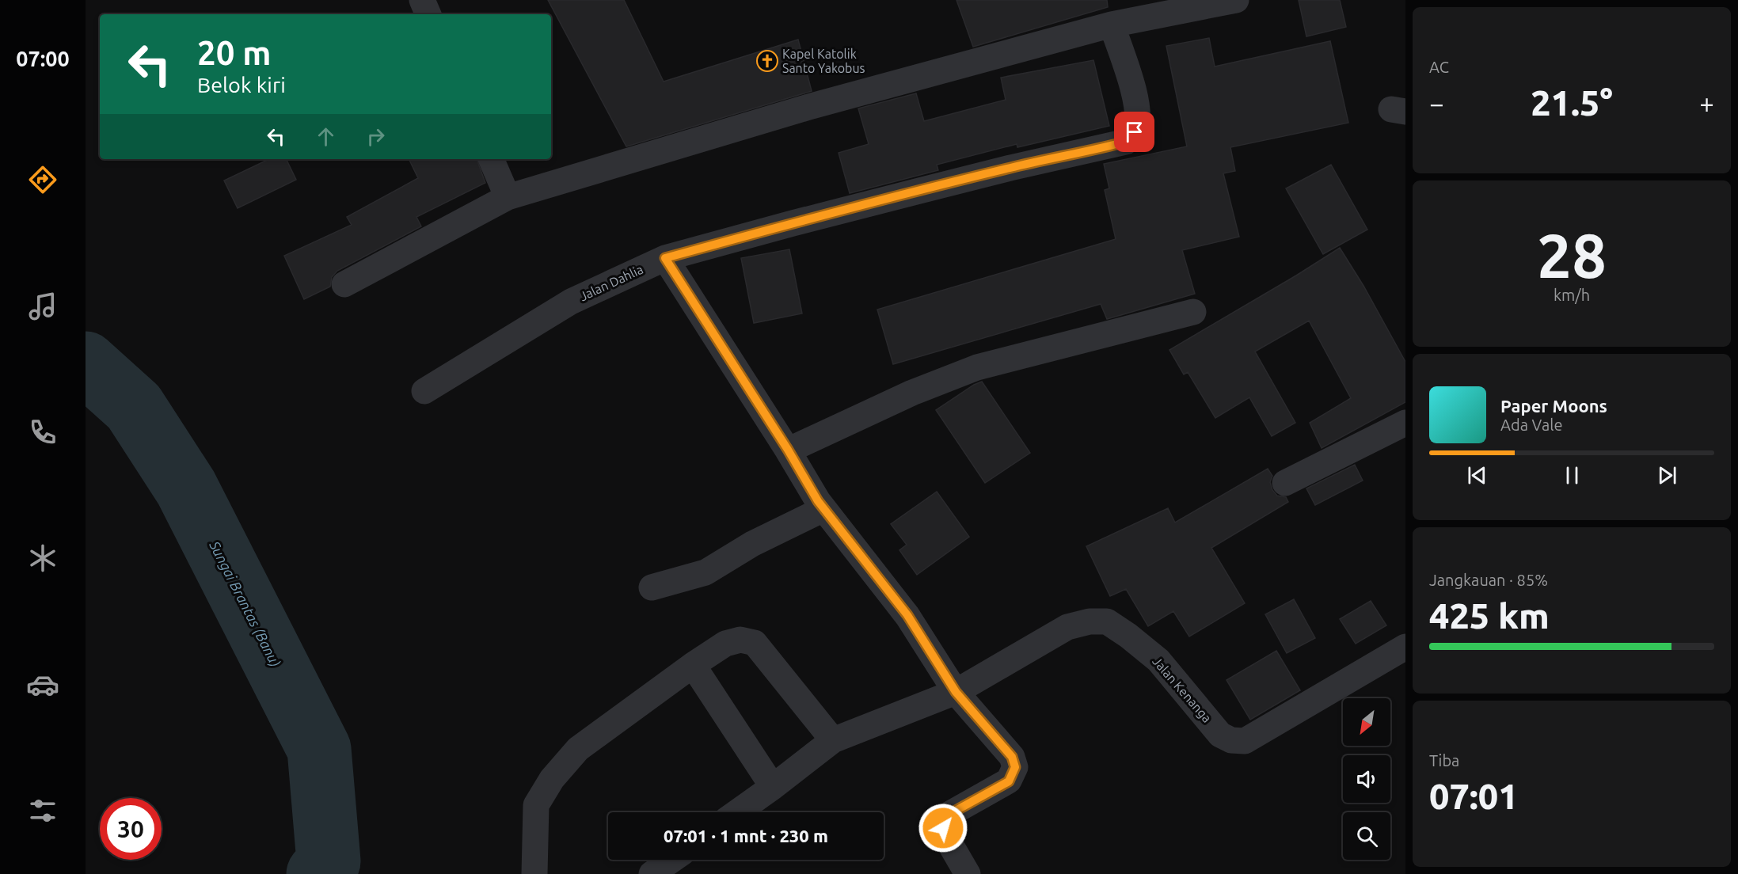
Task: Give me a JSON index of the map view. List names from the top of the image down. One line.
{"streets":{"street":["Jalan Dahlia","Jalan Kenanga"]},"water":["Sungai Brantas (Banu)"],"places":{"church":["Kapel Katolik Santo Yakobus"]},"north":"bottom left","page":{"tabs":"07:00","tile":["AC",["28","km/h"],["Jangkauan · 85%","425 km"],["Tiba","07:01"]],"turn":["20 m","Belok kiri"],"heat":["−","21.5°","+"],"song":["Paper Moons","Ada Vale"],"limit":"30","trip":"07:01 · 1 mnt · 230 m"}}
